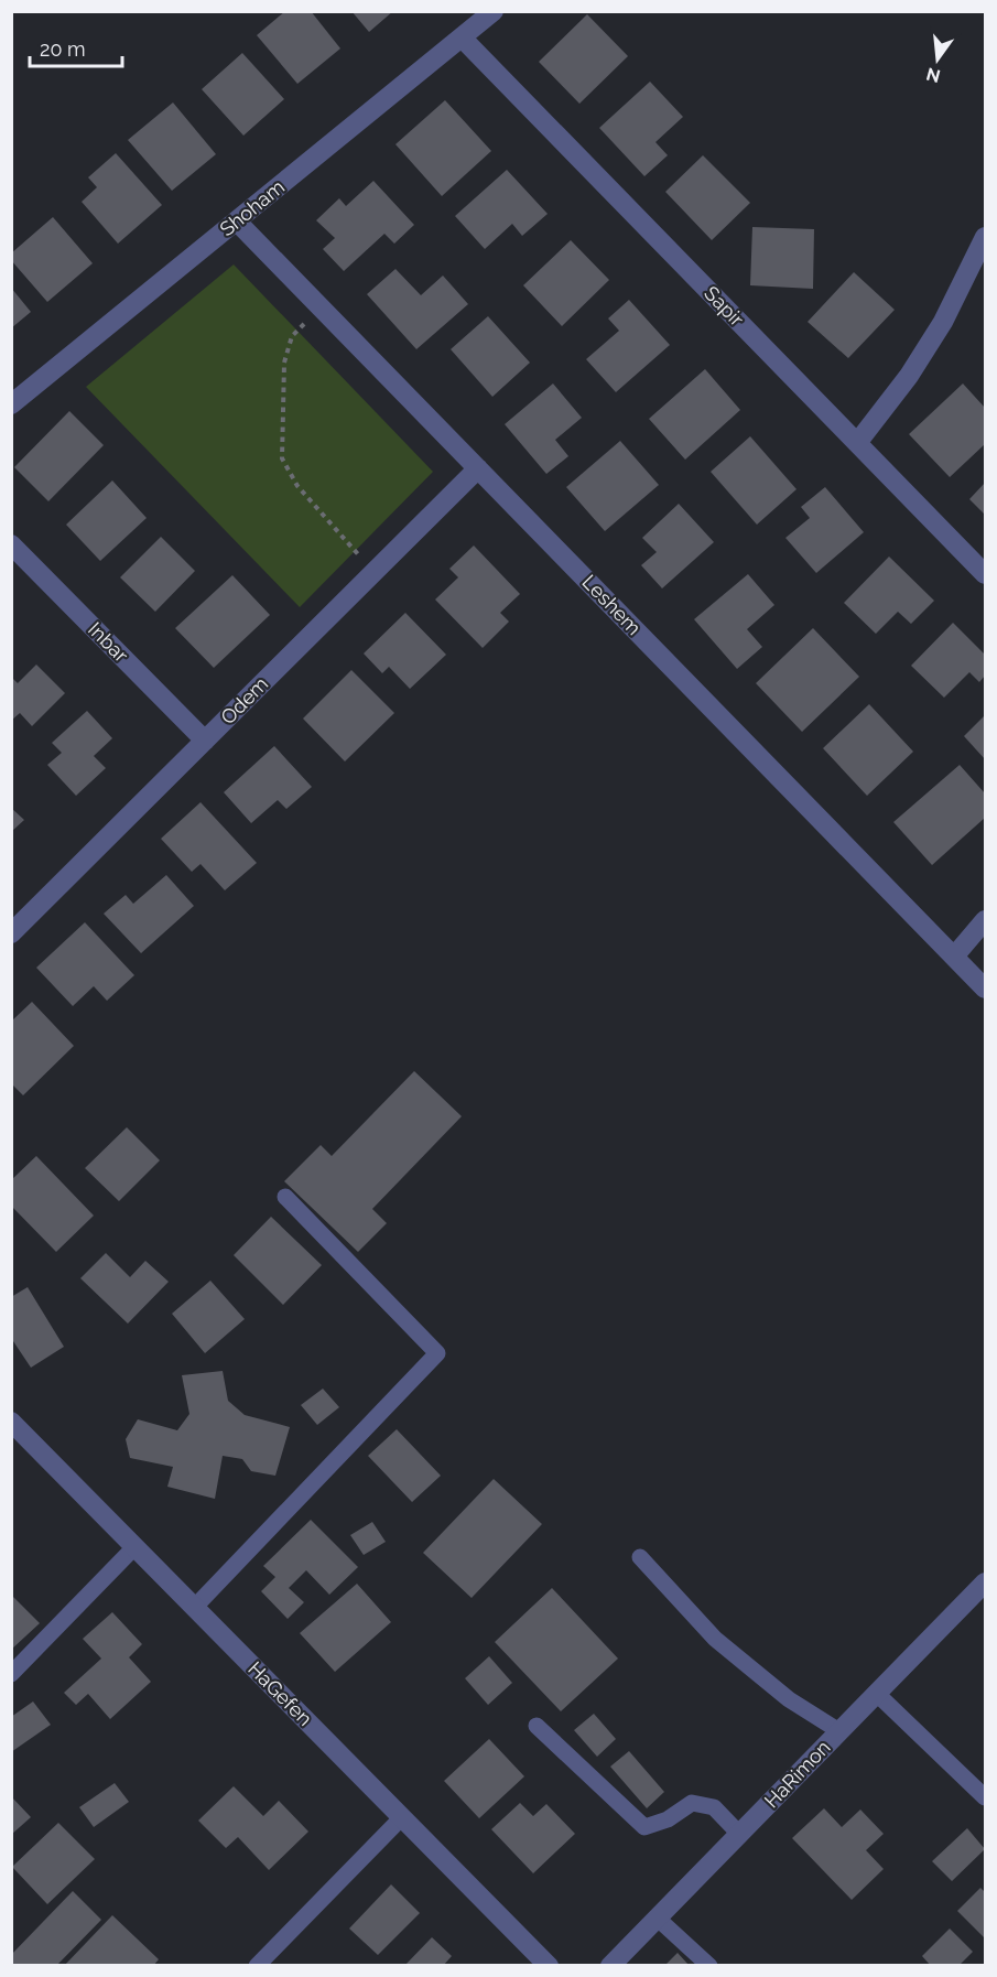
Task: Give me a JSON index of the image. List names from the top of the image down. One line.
{"streets":{"street":["Shoham","Sapir","Leshem","Inbar","Odem","HaGefen","HaRimon"]},"crossings":[["Shoham","Sapir"],["Shoham","Leshem"],["Leshem","Odem"],["Inbar","Odem"]],"scale_bar":"20 m","north":"bottom"}
